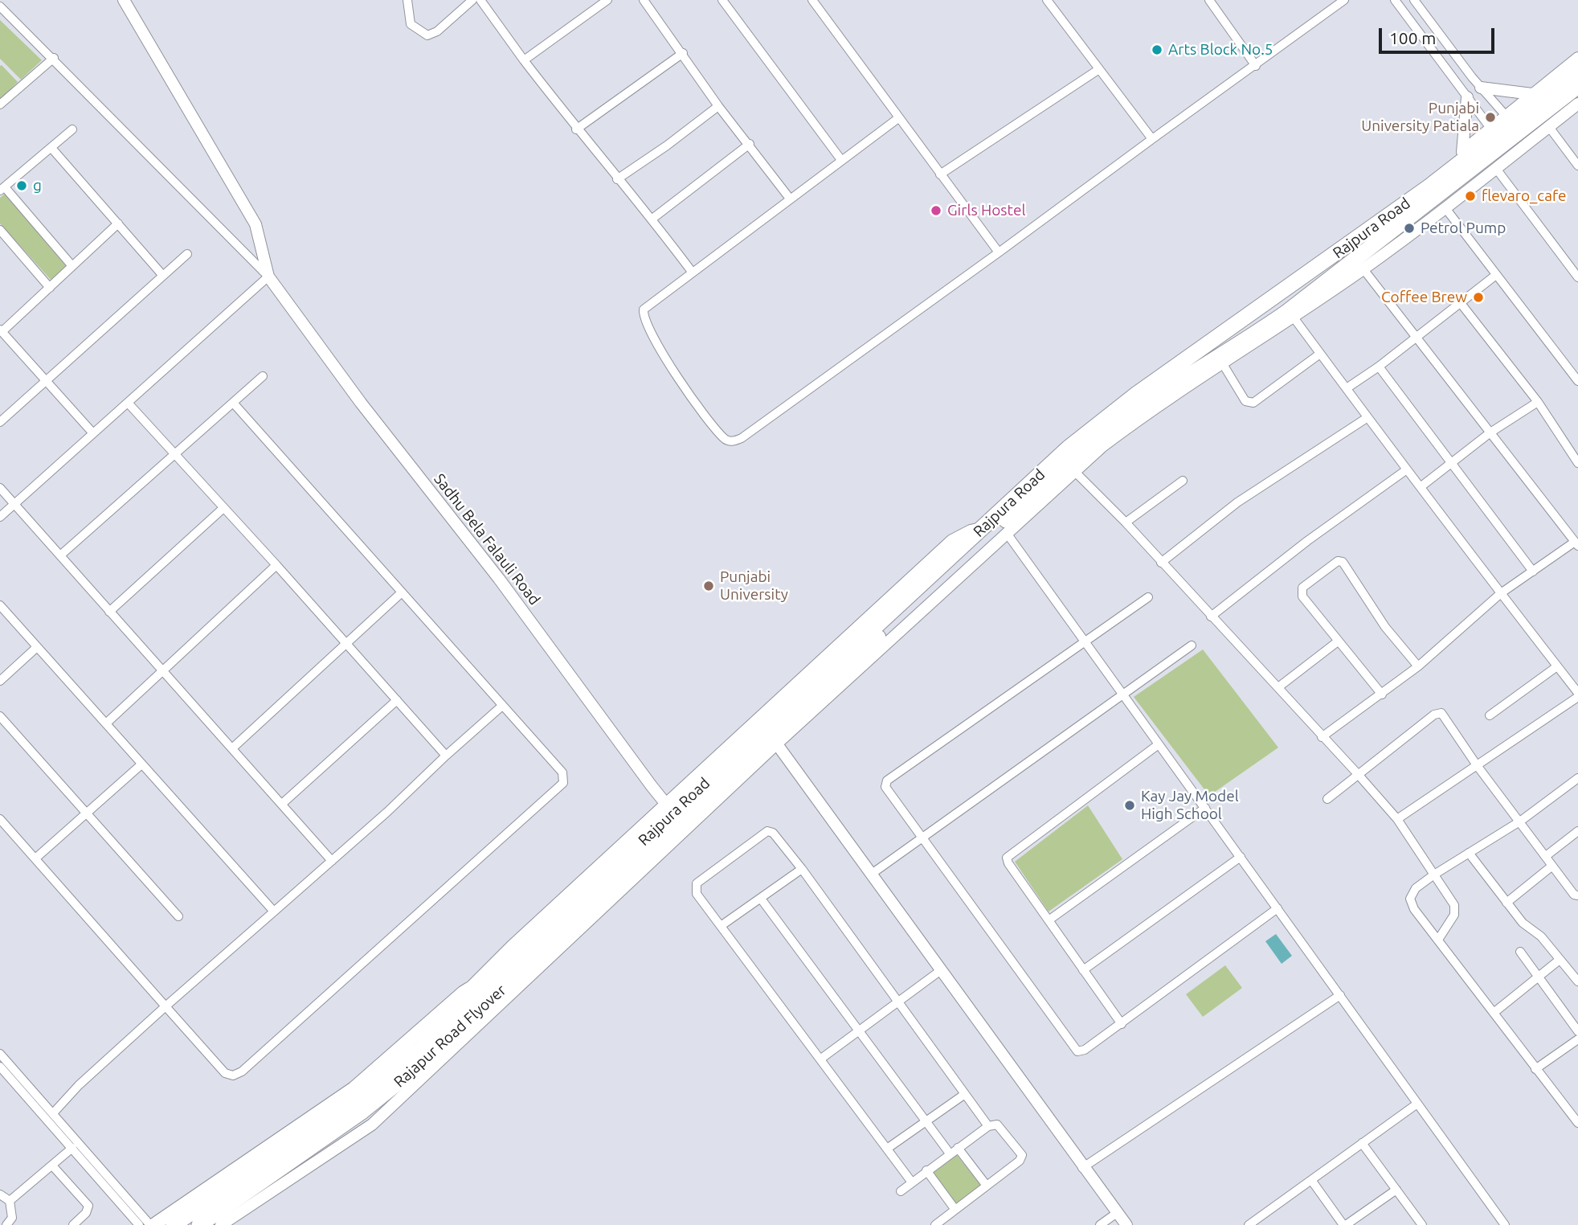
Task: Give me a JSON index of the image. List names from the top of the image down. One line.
{"streets":{"highway":["Rajpura Road","Rajapur Road Flyover"],"street":["Sadhu Bela Falauli Road"]},"crossings":[["Rajpura Road","Sadhu Bela Falauli Road"],["Rajpura Road","Rajapur Road Flyover"],["Sadhu Bela Falauli Road","Rajapur Road Flyover"]],"places":["Arts Block No.5","Punjabi University Patiala","g","flevaro_cafe","Girls Hostel","Petrol Pump","Coffee Brew","Punjabi University","Kay Jay Model High School"],"scale_bar":"100 m"}
